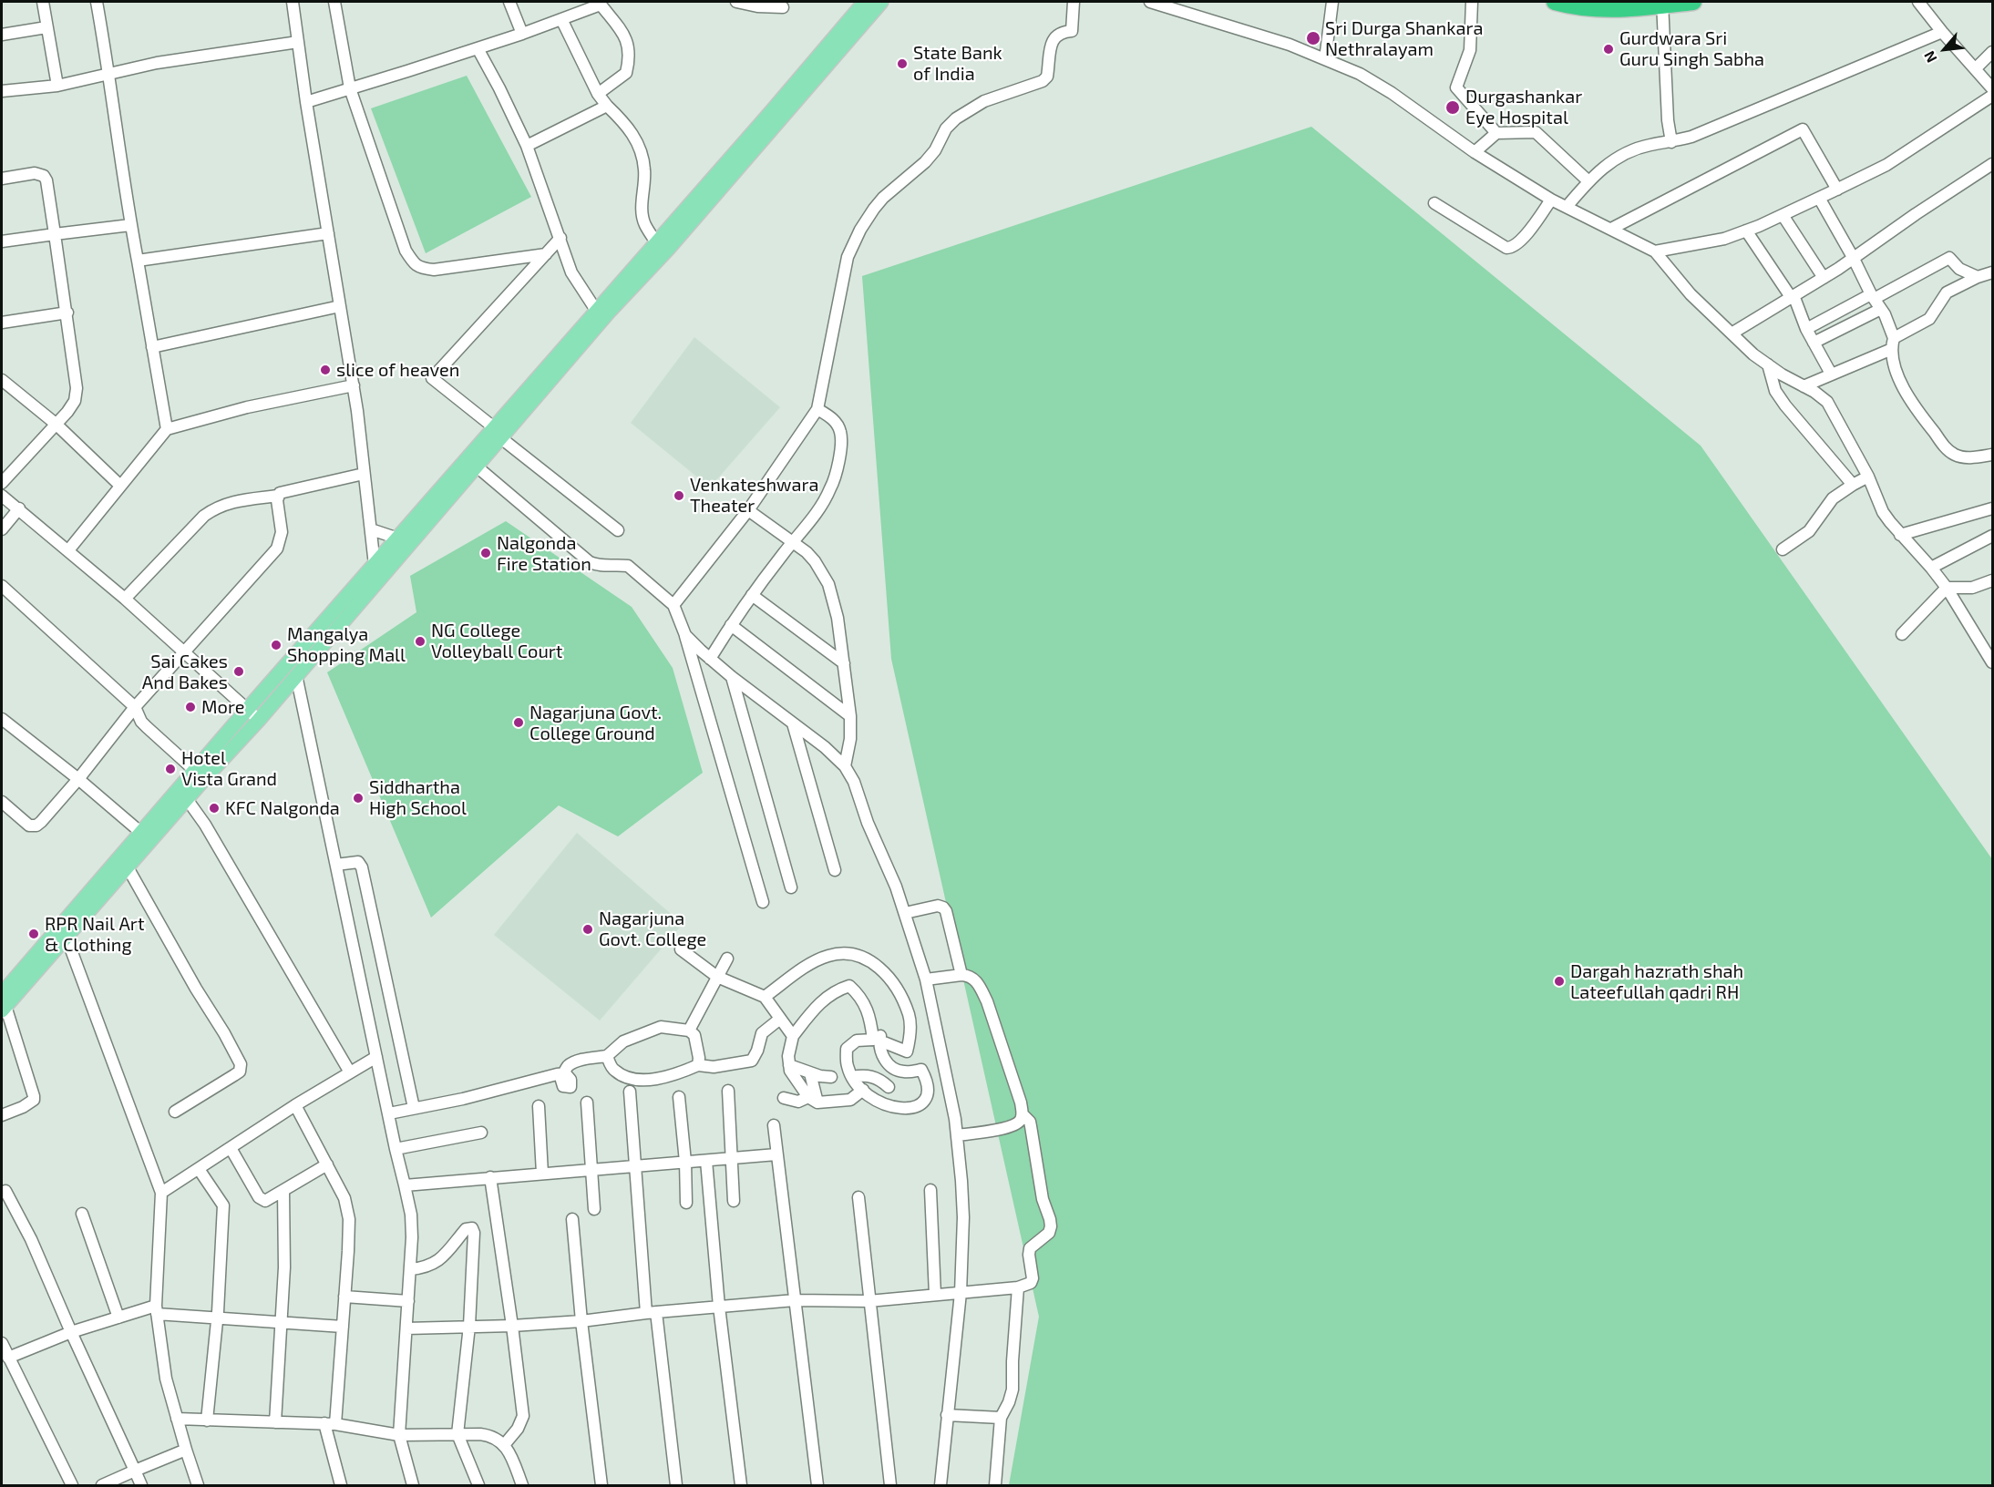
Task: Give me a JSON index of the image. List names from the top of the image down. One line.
{"places":["Sri Durga Shankara Nethralayam","Gurdwara Sri Guru Singh Sabha","State Bank of India","Durgashankar Eye Hospital","slice of heaven","Venkateshwara Theater","Nalgonda Fire Station","NG College Volleyball Court","Mangalya Shopping Mall","Sai Cakes And Bakes","More","Nagarjuna Govt. College Ground","Hotel Vista Grand","Siddhartha High School","KFC Nalgonda","Nagarjuna Govt. College","RPR Nail Art & Clothing","Dargah hazrath shah Lateefullah qadri RH"],"north":"bottom left"}
